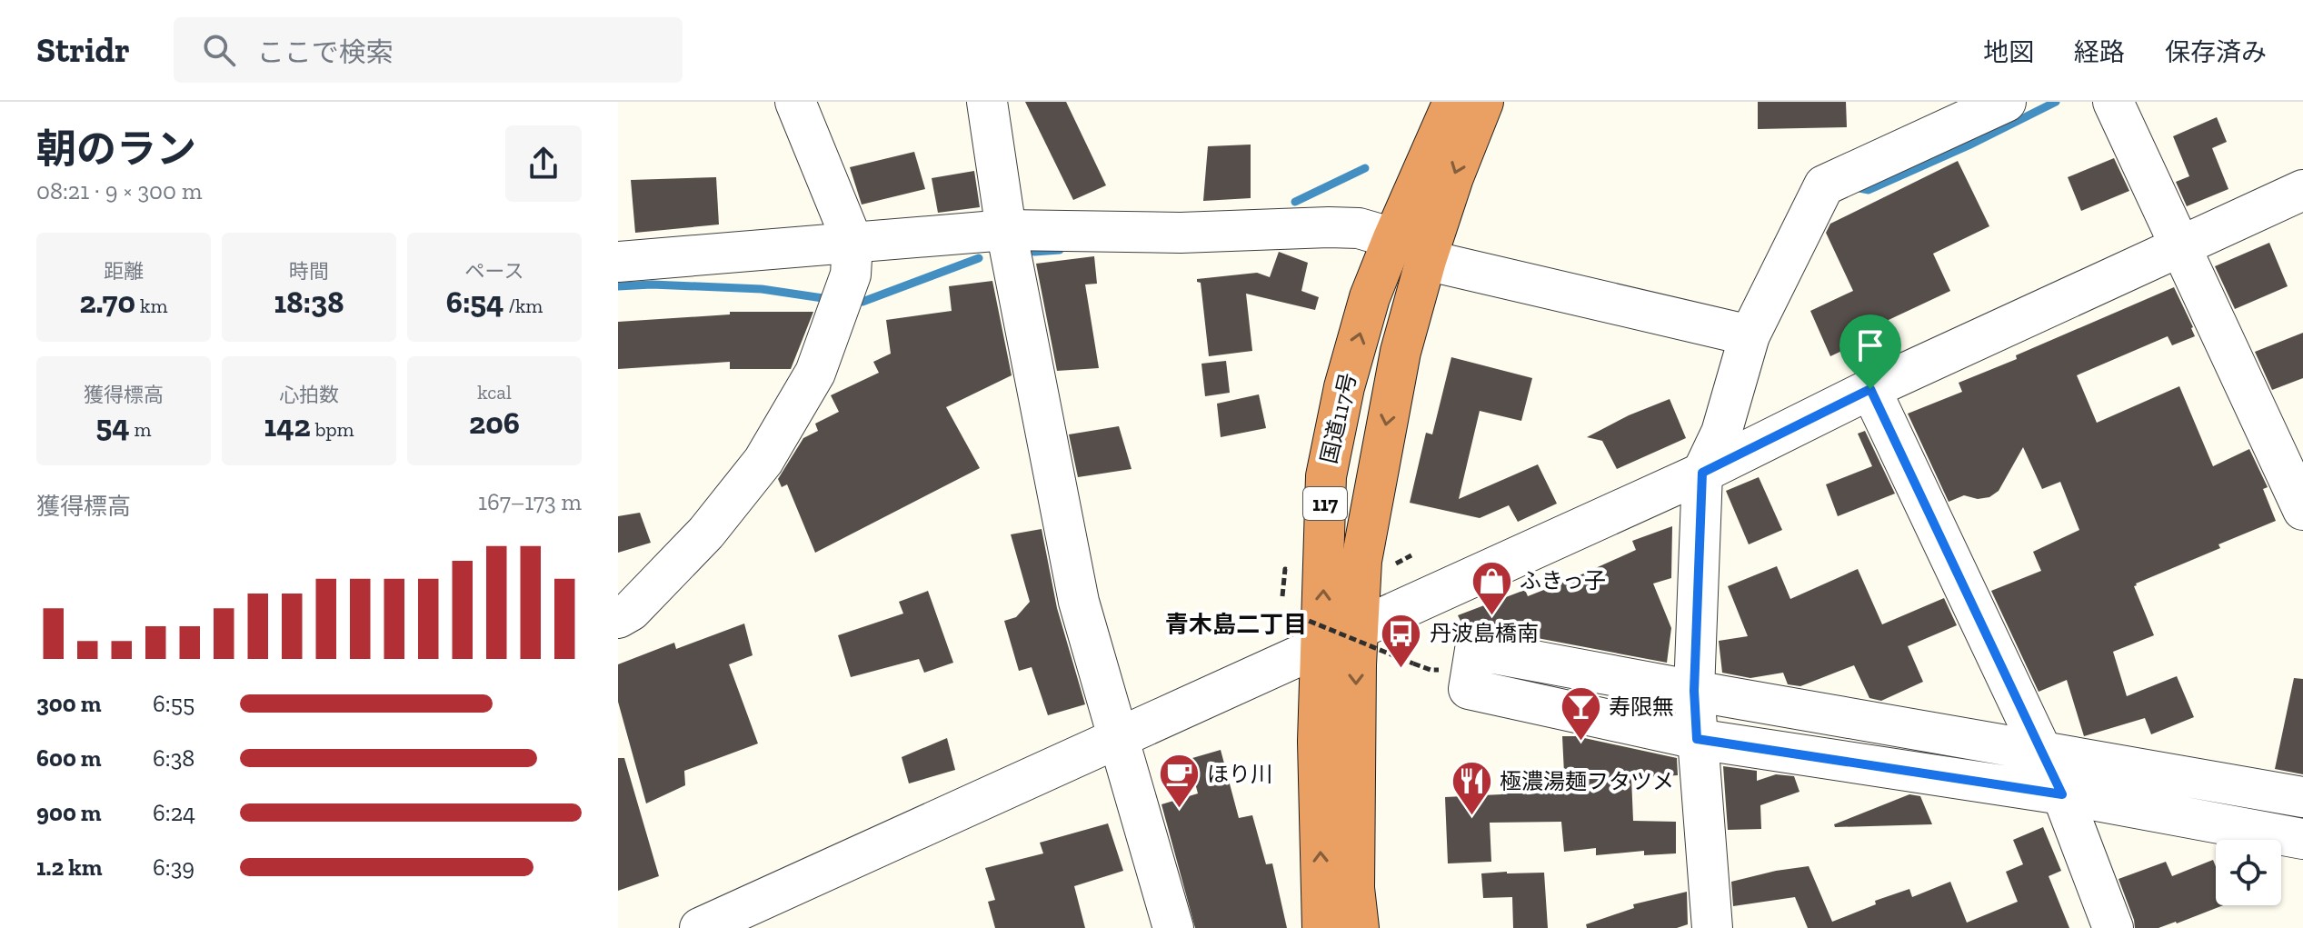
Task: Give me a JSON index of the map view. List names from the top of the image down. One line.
{"streets":{"highway":["国道117号","117"]},"districts":["青木島二丁目"],"places":{"shop":["ふきっ子"],"bus stop":["丹波島橋南"],"bar":["寿限無"],"cafe":["ほり川"],"restaurant":["極濃湯麺フタツメ"]},"page":{"header":"Stridr","search":"ここで検索","nav":["地図","経路","保存済み"],"heading":["朝のラン","08:21 · 9 × 300 m"],"stats":[["距離","2.70 km"],["時間","18:38"],["ペース","6:54 /km"],["獲得標高","54 m"],["心拍数","142 bpm"],["kcal","206"]],"chart":["獲得標高","167–173 m"],"list":[{"name":"300 m","note":"6:55"},{"name":"600 m","note":"6:38"},{"name":"900 m","note":"6:24"},{"name":"1.2 km","note":"6:39"}]}}
